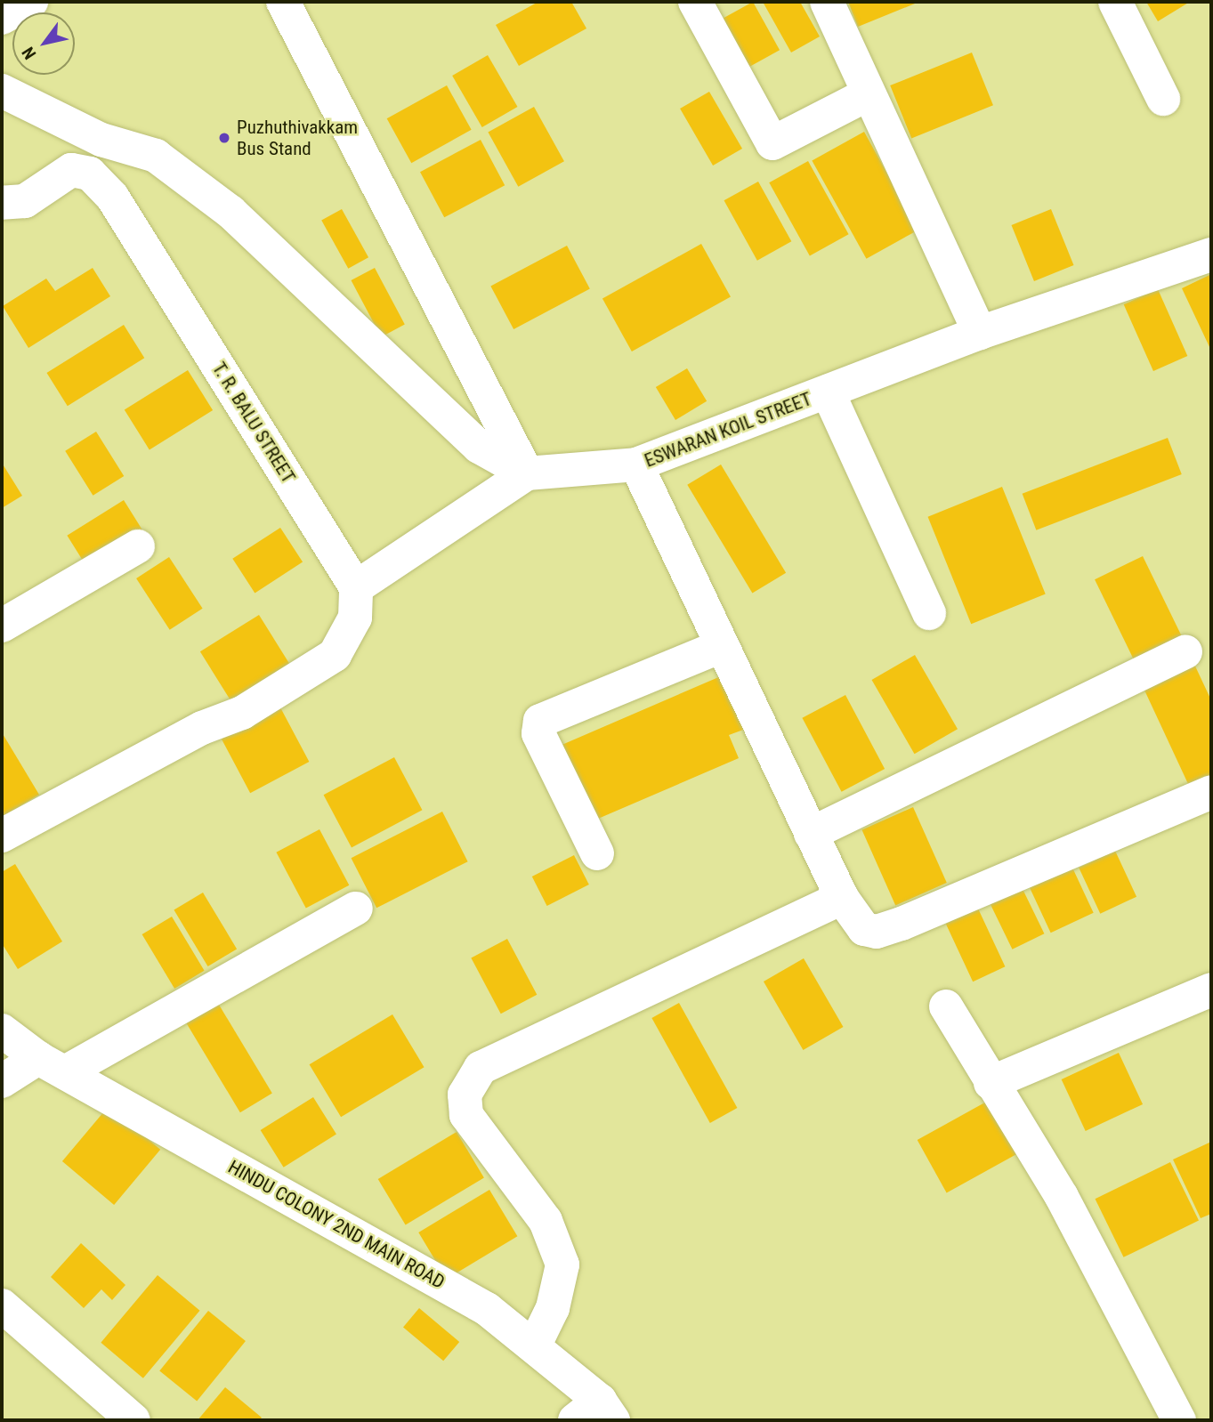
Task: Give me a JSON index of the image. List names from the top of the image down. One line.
{"streets":{"street":["T. R. BALU STREET","ESWARAN KOIL STREET","HINDU COLONY 2ND MAIN ROAD"]},"places":["Puzhuthivakkam Bus Stand"],"north":"bottom left"}
